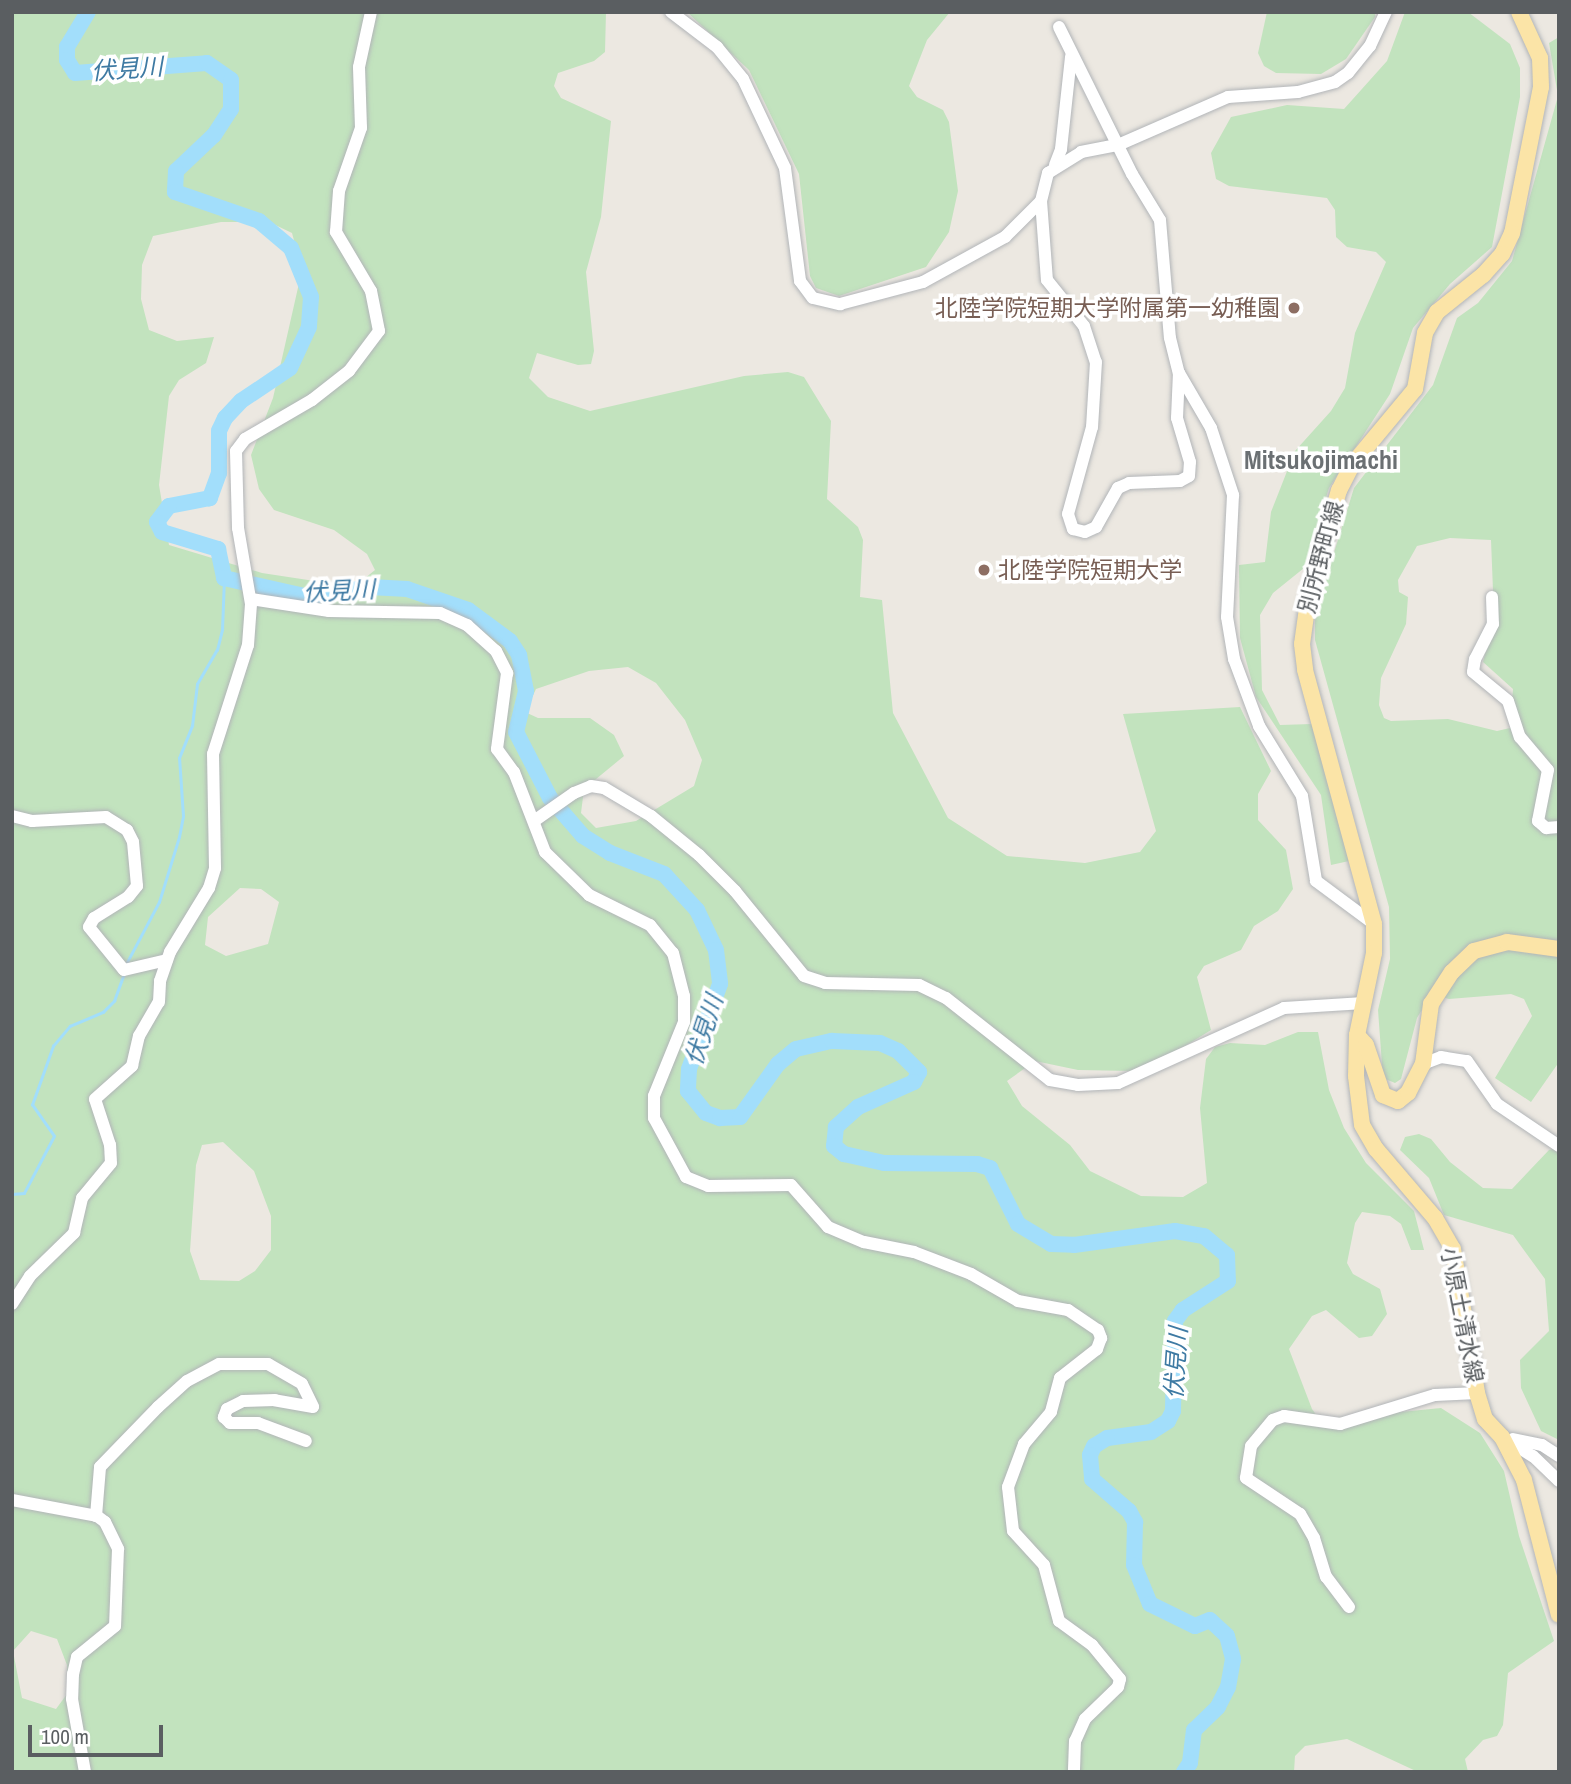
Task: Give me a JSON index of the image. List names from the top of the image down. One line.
{"streets":{"main road":["別所野町線","小原土清水線"]},"crossings":[["別所野町線","小原土清水線"]],"districts":["Mitsukojimachi"],"water":["伏見川"],"places":["北陸学院短期大学附属第一幼稚園","北陸学院短期大学"],"scale_bar":"100 m"}
